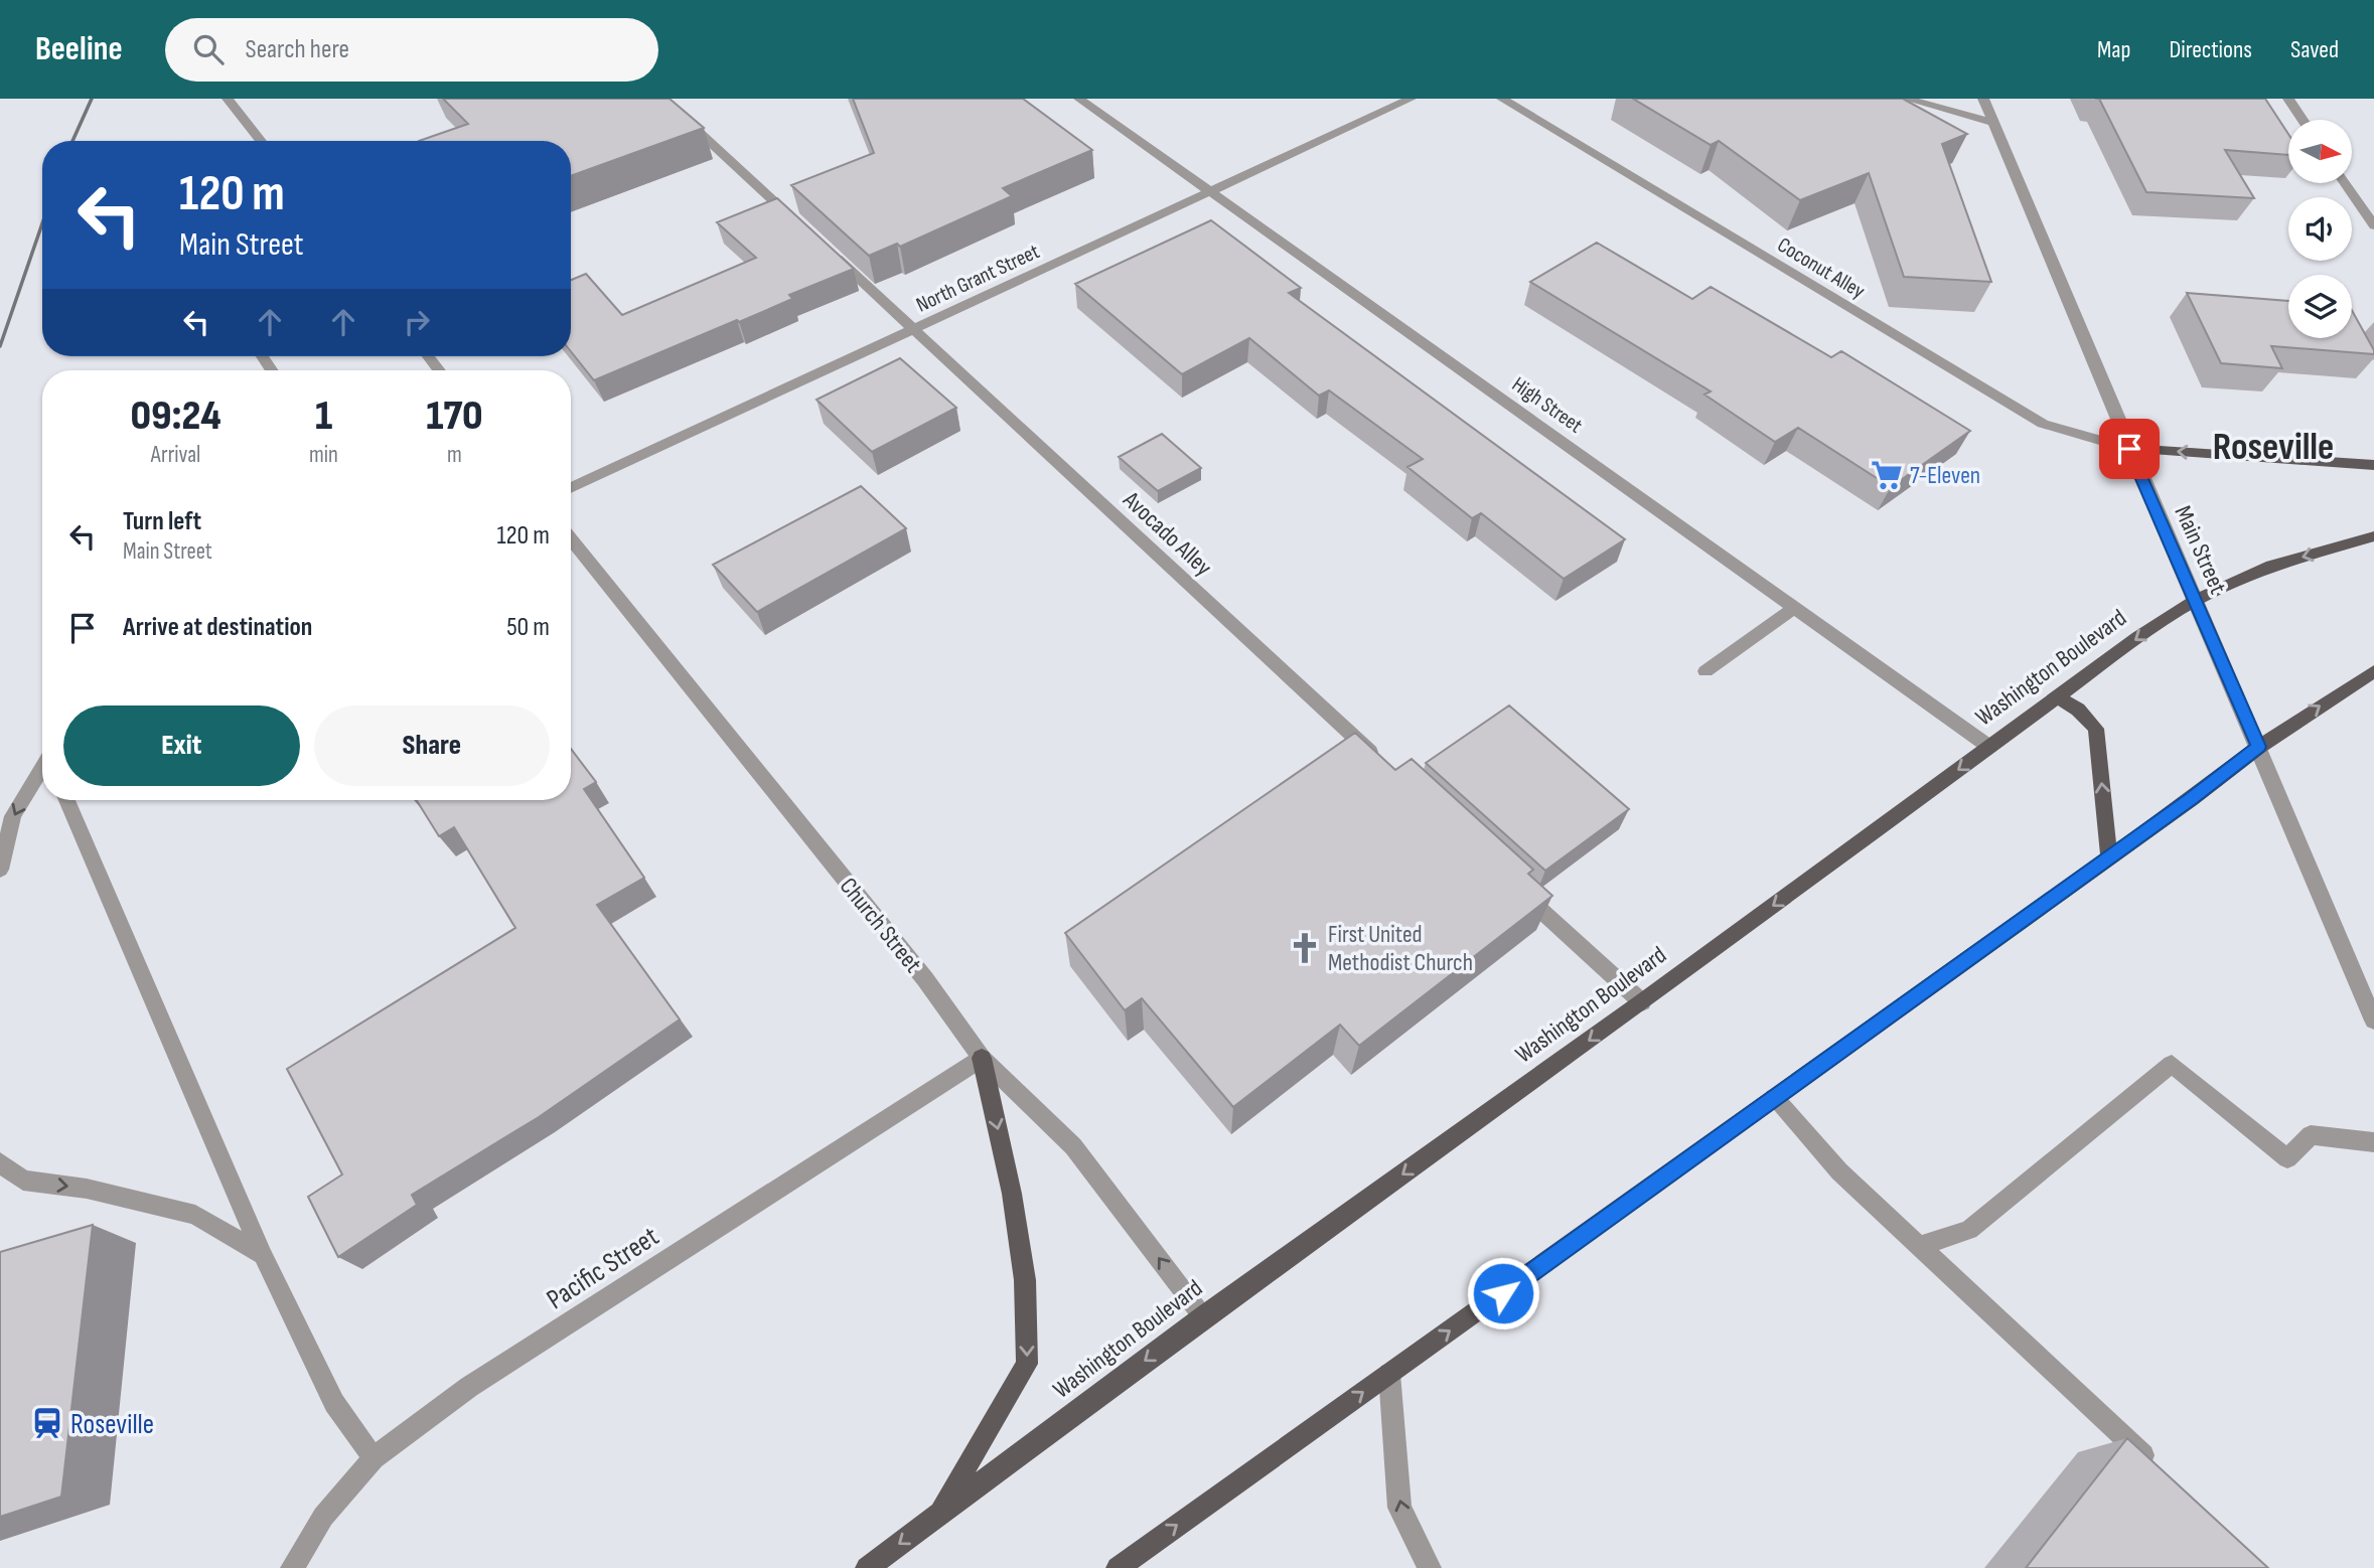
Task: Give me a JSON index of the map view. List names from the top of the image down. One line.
{"streets":{"main road":["Washington Boulevard"],"street":["Coconut Alley","North Grant Street","High Street","Avocado Alley","Main Street","Church Street","Pacific Street"]},"crossings":[["Coconut Alley","Main Street"],["North Grant Street","High Street"],["North Grant Street","Avocado Alley"],["High Street","Washington Boulevard"],["Main Street","Washington Boulevard"],["Washington Boulevard","Church Street"],["Church Street","Pacific Street"]],"districts":["Roseville"],"places":{"supermarket":["7-Eleven"],"church":["First United Methodist Church"],"station":["Roseville"]},"north":"right","page":{"header":"Beeline","search":"Search here","nav":["Map","Directions","Saved"],"turn":["120 m","Main Street"],"eta":["09:24","Arrival","1","min","170","m"],"list":[{"name":"Turn left","note":"Main Street","value":"120 m"},{"name":"Arrive at destination","value":"50 m"}],"buttons":["Exit","Share"]}}
